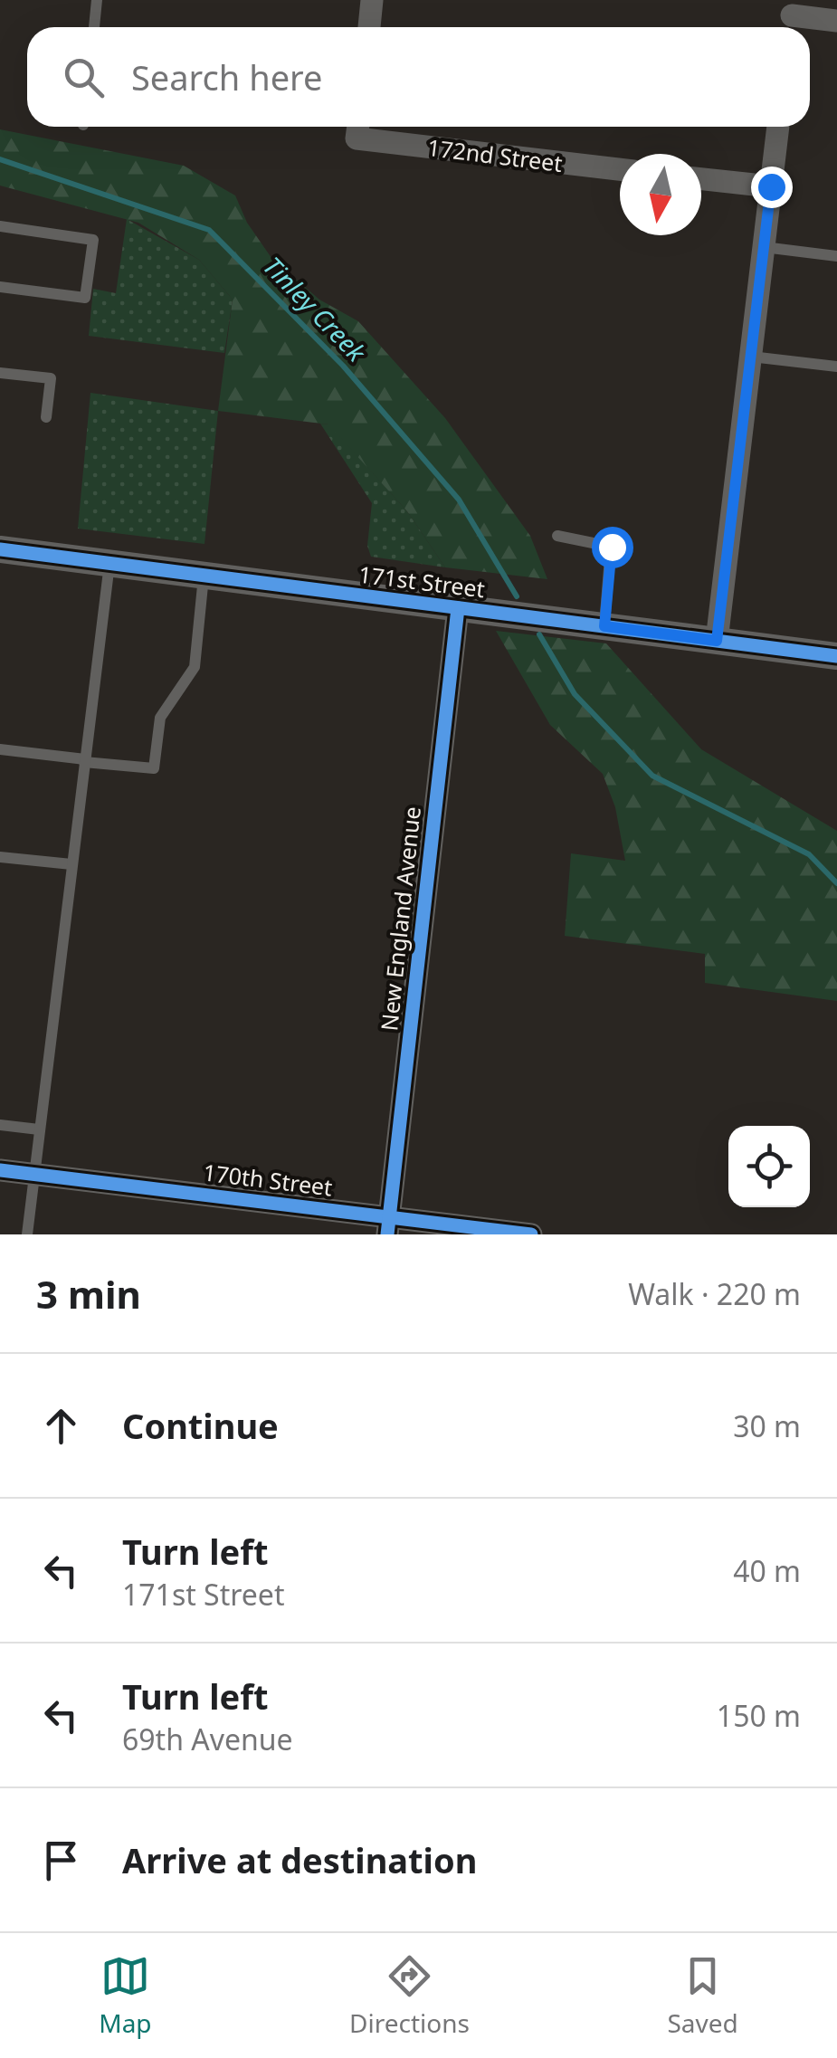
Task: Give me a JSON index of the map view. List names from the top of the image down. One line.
{"streets":{"street":["172nd Street","171st Street","New England Avenue","170th Street"]},"crossings":[["171st Street","New England Avenue"],["New England Avenue","170th Street"]],"water":["Tinley Creek"],"north":"bottom","page":{"search":"Search here","heading":["3 min","Walk · 220 m"],"list":[["Continue","30 m"],["Turn left","171st Street","40 m"],["Turn left","69th Avenue","150 m"],"Arrive at destination"],"nav":["Map","Directions","Saved"]}}
